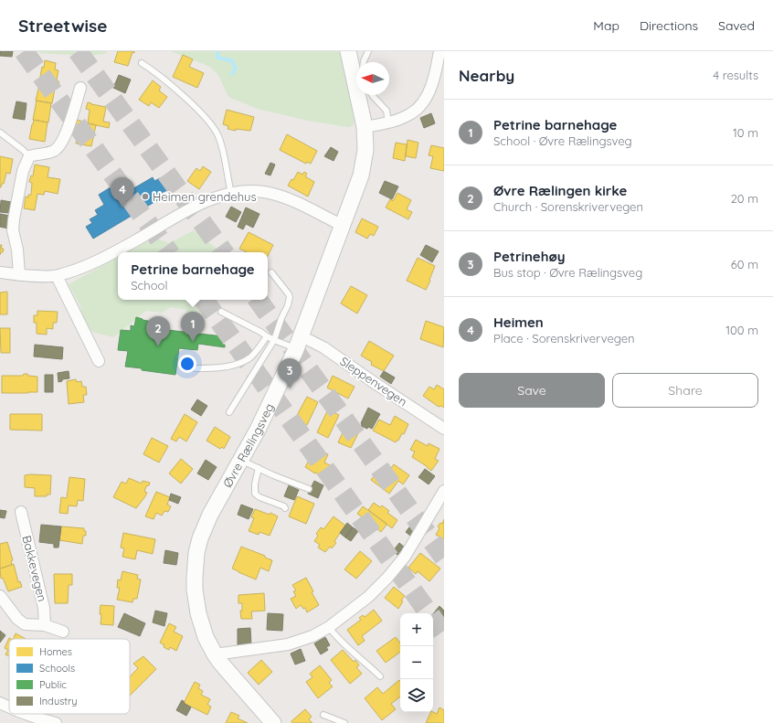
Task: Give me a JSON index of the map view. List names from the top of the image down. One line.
{"streets":{"main road":["Øvre Rælingsveg"],"street":["Sleppenvegen","Bakkevegen"]},"crossings":[["Sleppenvegen","Øvre Rælingsveg"]],"places":["Heimen grendehus"],"legend":["Homes","Schools","Public","Industry"],"north":"left","page":{"header":"Streetwise","nav":["Map","Directions","Saved"],"heading":["Nearby","4 results"],"list":[{"mark":"1","name":"Petrine barnehage","note":"School · Øvre Rælingsveg","value":"10 m"},{"mark":"2","name":"Øvre Rælingen kirke","note":"Church · Sorenskrivervegen","value":"20 m"},{"mark":"3","name":"Petrinehøy","note":"Bus stop · Øvre Rælingsveg","value":"60 m"},{"mark":"4","name":"Heimen","note":"Place · Sorenskrivervegen","value":"100 m"}],"pins":["4","1","2","3"],"popup":["Petrine barnehage","School"],"buttons":["Save","Share"],"map_buttons":["+","−"]}}
